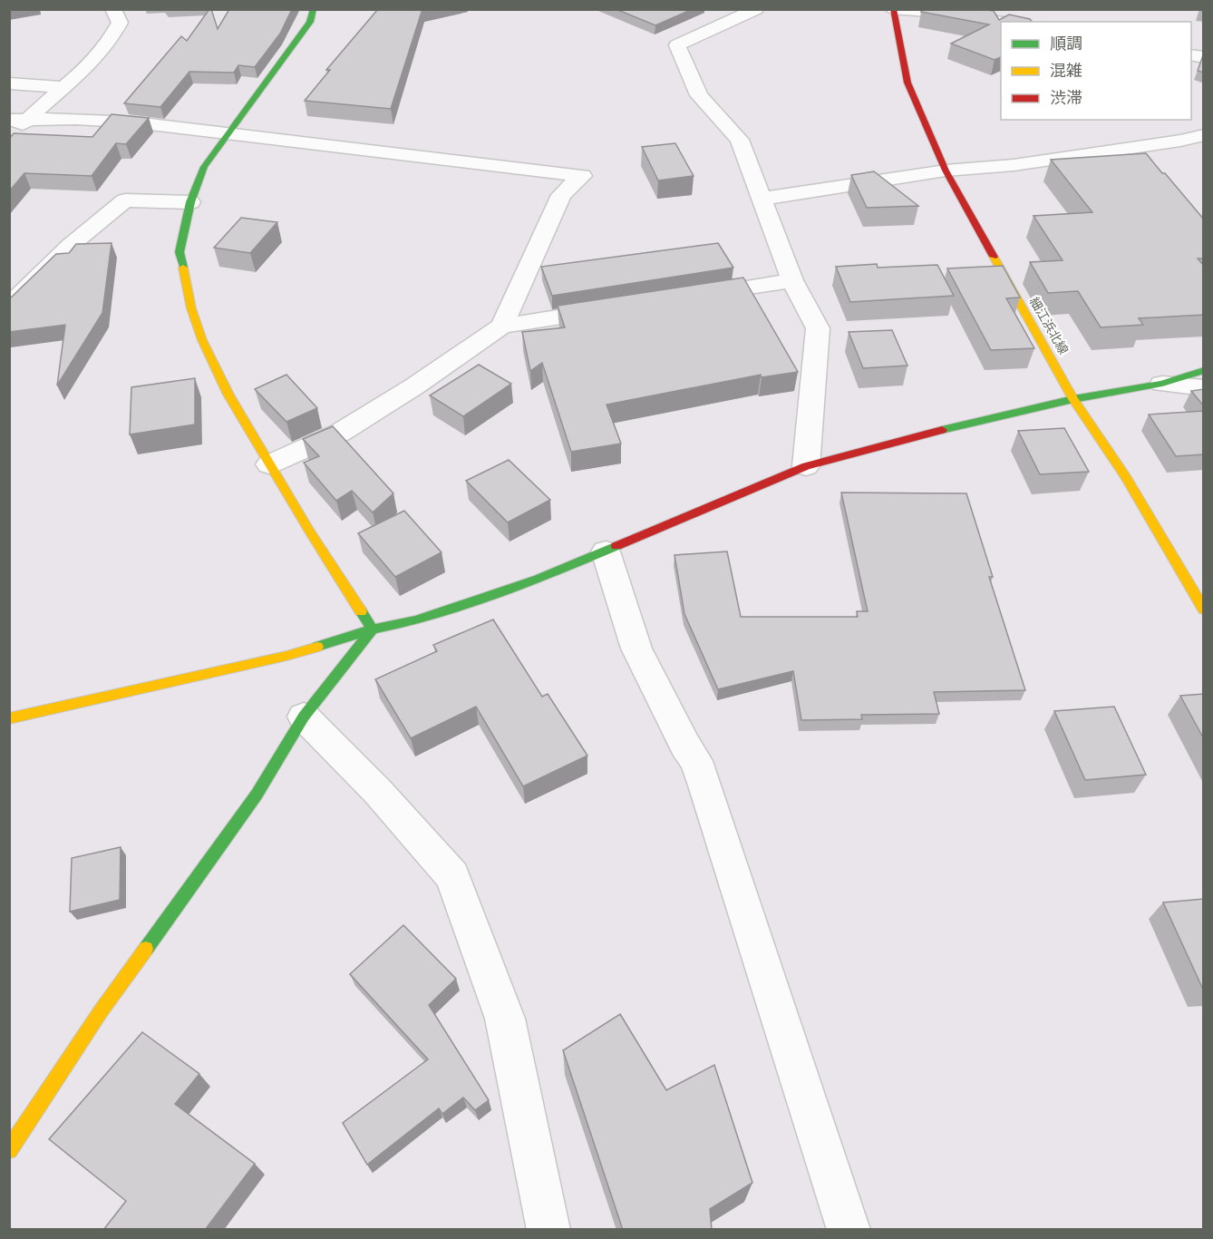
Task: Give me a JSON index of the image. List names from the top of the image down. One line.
{"streets":{"street":["細江浜北線"]},"legend":["順調","混雑","渋滞"]}
